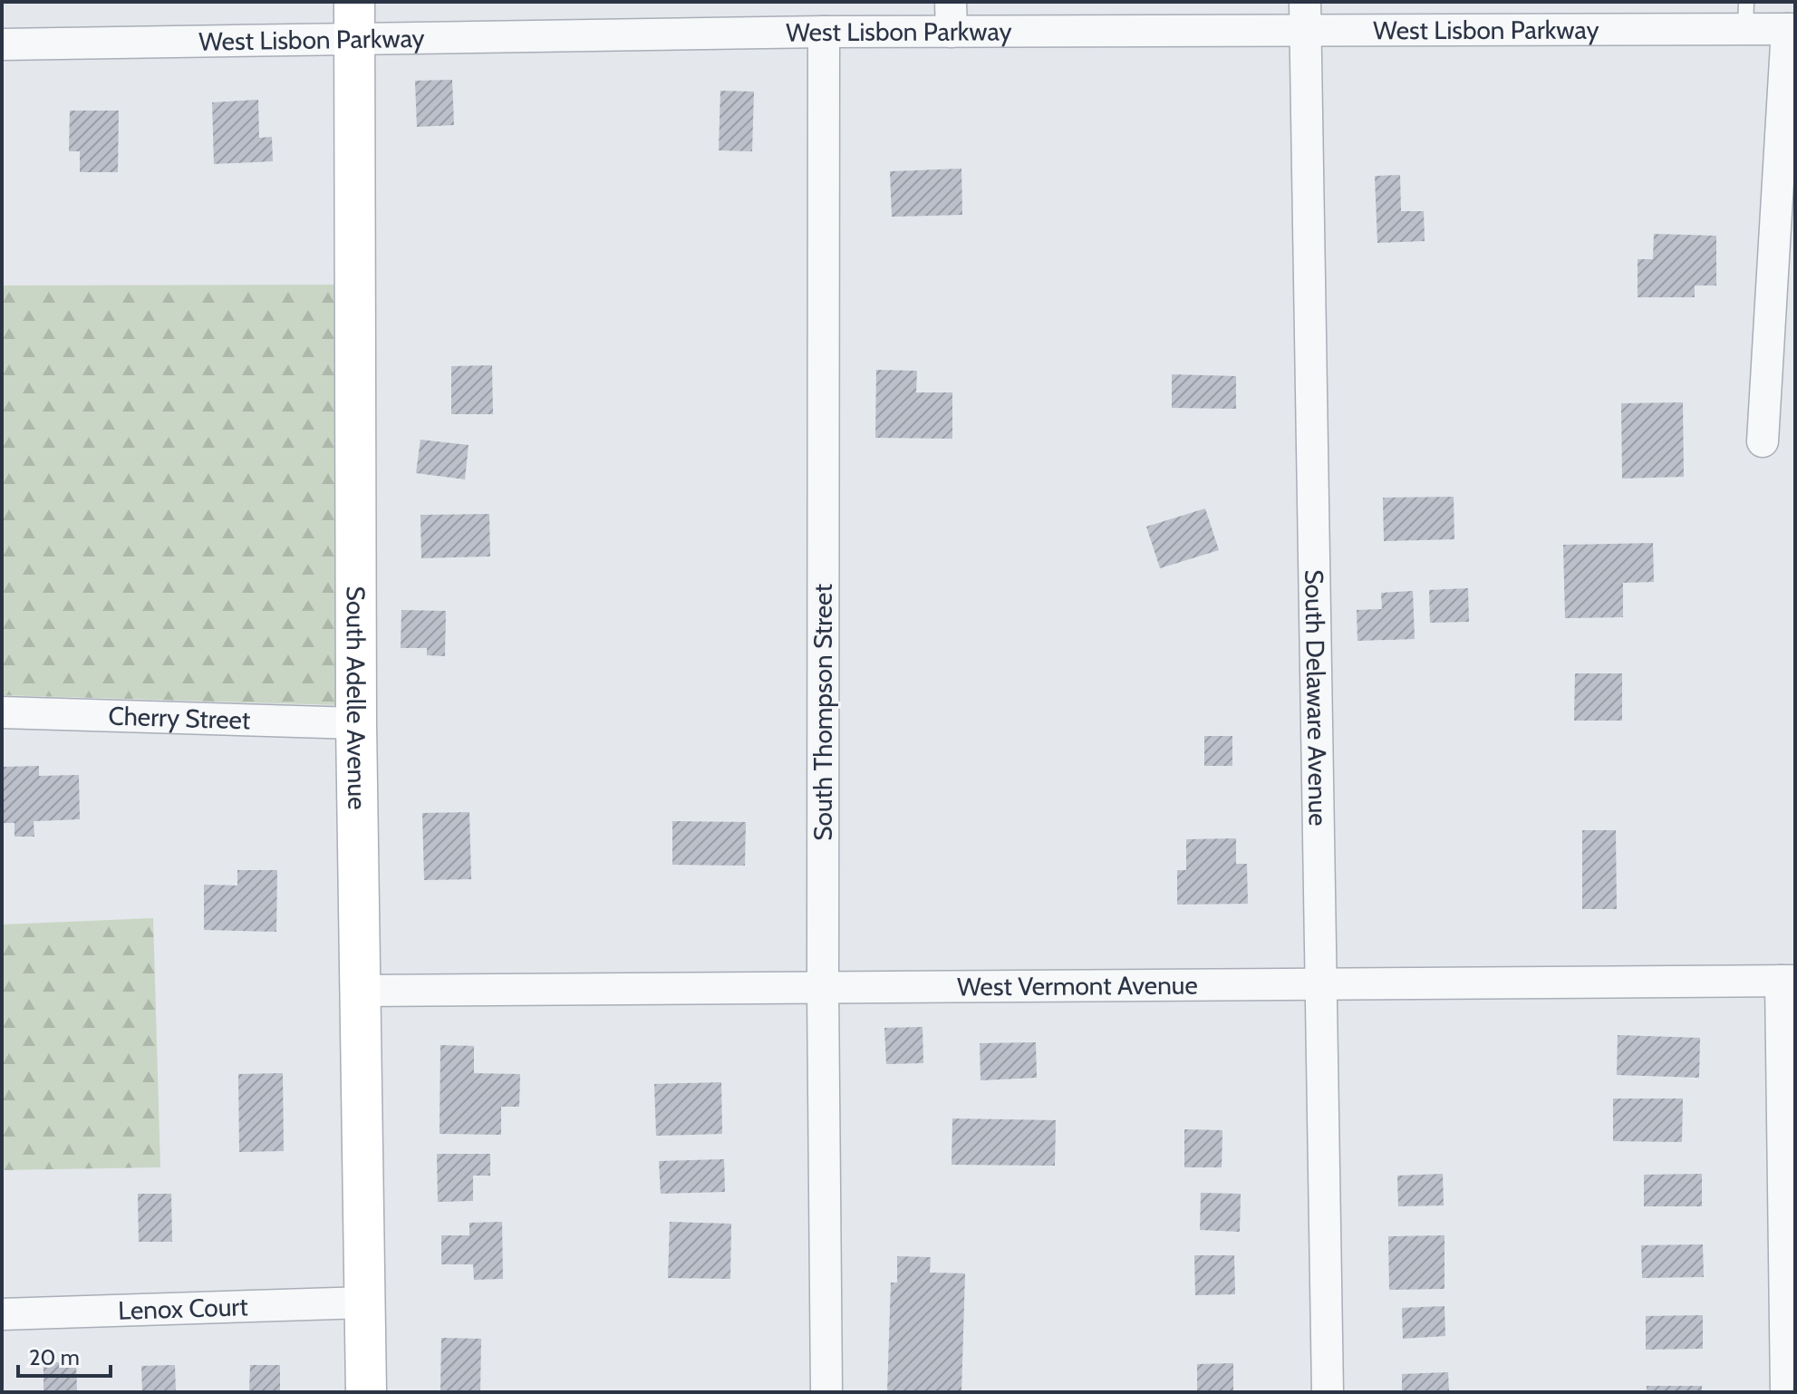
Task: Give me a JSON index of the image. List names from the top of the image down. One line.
{"streets":{"street":["West Lisbon Parkway","South Adelle Avenue","South Delaware Avenue","South Thompson Street","Cherry Street","West Vermont Avenue","Lenox Court"]},"crossings":[["West Lisbon Parkway","South Adelle Avenue"],["West Lisbon Parkway","South Delaware Avenue"],["West Lisbon Parkway","South Thompson Street"],["South Adelle Avenue","Cherry Street"],["South Adelle Avenue","West Vermont Avenue"],["South Adelle Avenue","Lenox Court"],["South Delaware Avenue","West Vermont Avenue"],["South Thompson Street","West Vermont Avenue"]],"scale_bar":"20 m"}
